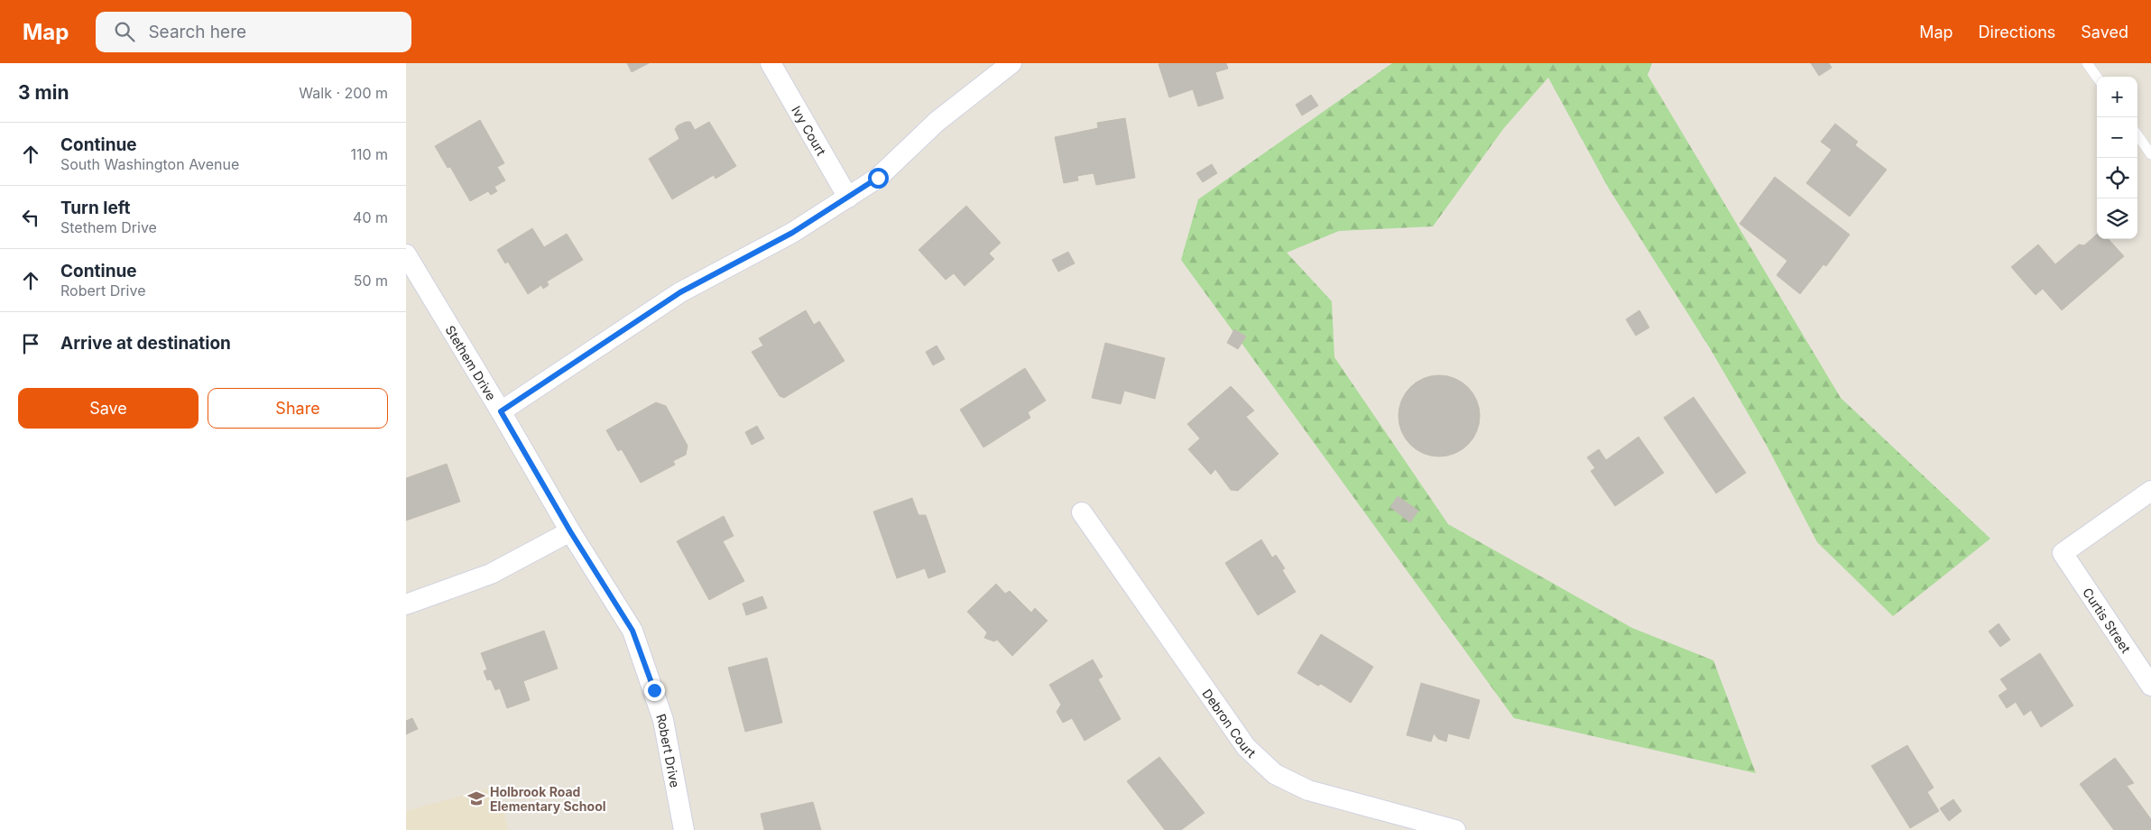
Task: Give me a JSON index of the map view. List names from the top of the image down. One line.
{"streets":{"street":["Ivy Court","Stethem Drive","Curtis Street","Debron Court","Robert Drive"]},"crossings":[["Stethem Drive","Robert Drive"]],"places":{"school or university":["Holbrook Road Elementary School"]},"page":{"header":"Map","search":"Search here","nav":["Map","Directions","Saved"],"heading":["3 min","Walk · 200 m"],"map_buttons":["+","−"],"list":[["Continue","South Washington Avenue","110 m"],["Turn left","Stethem Drive","40 m"],["Continue","Robert Drive","50 m"],"Arrive at destination"],"buttons":["Save","Share"]}}
